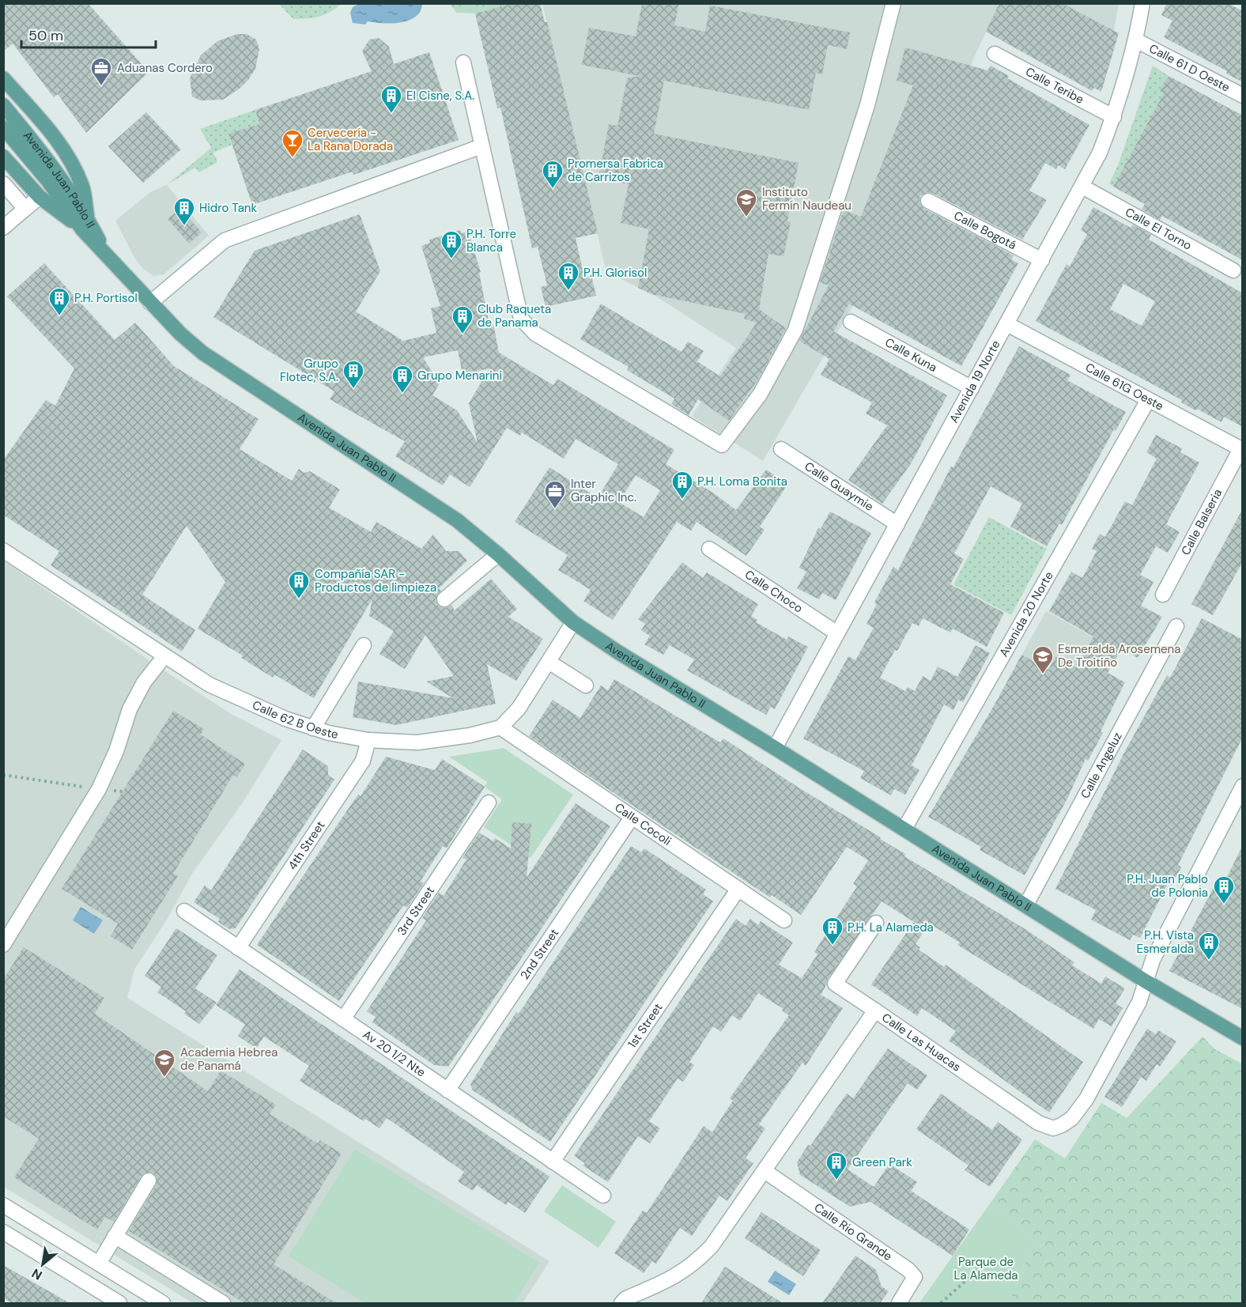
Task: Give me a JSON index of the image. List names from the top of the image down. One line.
{"streets":{"main road":["Avenida Juan Pablo II"],"street":["Calle 61 D Oeste","Calle Teribe","Calle El Torno","Calle Bogotá","Calle Kuna","Avenida 19 Norte","Calle 61G Oeste","Calle Guaymie","Calle Balseria","Calle Choco","Avenida 20 Norte","Calle 62 B Oeste","Calle Angeluz","Calle Cocoli","4th Street","3rd Street","2nd Street","1st Street","Calle Las Huacas","Av 20 1/2 Nte","Calle Rio Grande"]},"crossings":[["Calle 61 D Oeste","Avenida 19 Norte"],["Calle Teribe","Avenida 19 Norte"],["Avenida Juan Pablo II","Avenida 19 Norte"],["Avenida Juan Pablo II","Avenida 20 Norte"],["Avenida Juan Pablo II","Calle Angeluz"],["Avenida Juan Pablo II","Calle Las Huacas"],["Calle El Torno","Avenida 19 Norte"],["Calle Bogotá","Avenida 19 Norte"],["Calle Kuna","Avenida 19 Norte"],["Avenida 19 Norte","Calle 61G Oeste"],["Avenida 19 Norte","Calle Guaymie"],["Avenida 19 Norte","Calle Choco"],["Calle 61G Oeste","Calle Balseria"],["Calle 61G Oeste","Avenida 20 Norte"],["Calle 62 B Oeste","Calle Cocoli"],["Calle 62 B Oeste","4th Street"],["Calle Cocoli","2nd Street"],["Calle Cocoli","1st Street"],["4th Street","Av 20 1/2 Nte"],["3rd Street","Av 20 1/2 Nte"],["2nd Street","Av 20 1/2 Nte"],["1st Street","Av 20 1/2 Nte"],["Calle Las Huacas","Calle Rio Grande"]],"parks":["Parque de La Alameda"],"places":{"office":["Aduanas Cordero","Inter Graphic Inc."],"building":["El Cisne, S.A.","Promersa Fabrica de Carrizos","Hidro Tank","P.H. Torre Blanca","P.H. Glorisol","P.H. Portisol","Club Raqueta de Panama","Grupo Flotec, S.A.","Grupo Menarini","P.H. Loma Bonita","Compañía SAR - Productos de limpieza","P.H. Juan Pablo de Polonia","P.H. La Alameda","P.H. Vista Esmeralda","Green Park"],"bar":["Cervecería - La Rana Dorada"],"school or university":["Instituto Fermín Naudeau","Esmeralda Arosemena De Troitiño","Academia Hebrea de Panamá"]},"scale_bar":"50 m","north":"bottom left"}
